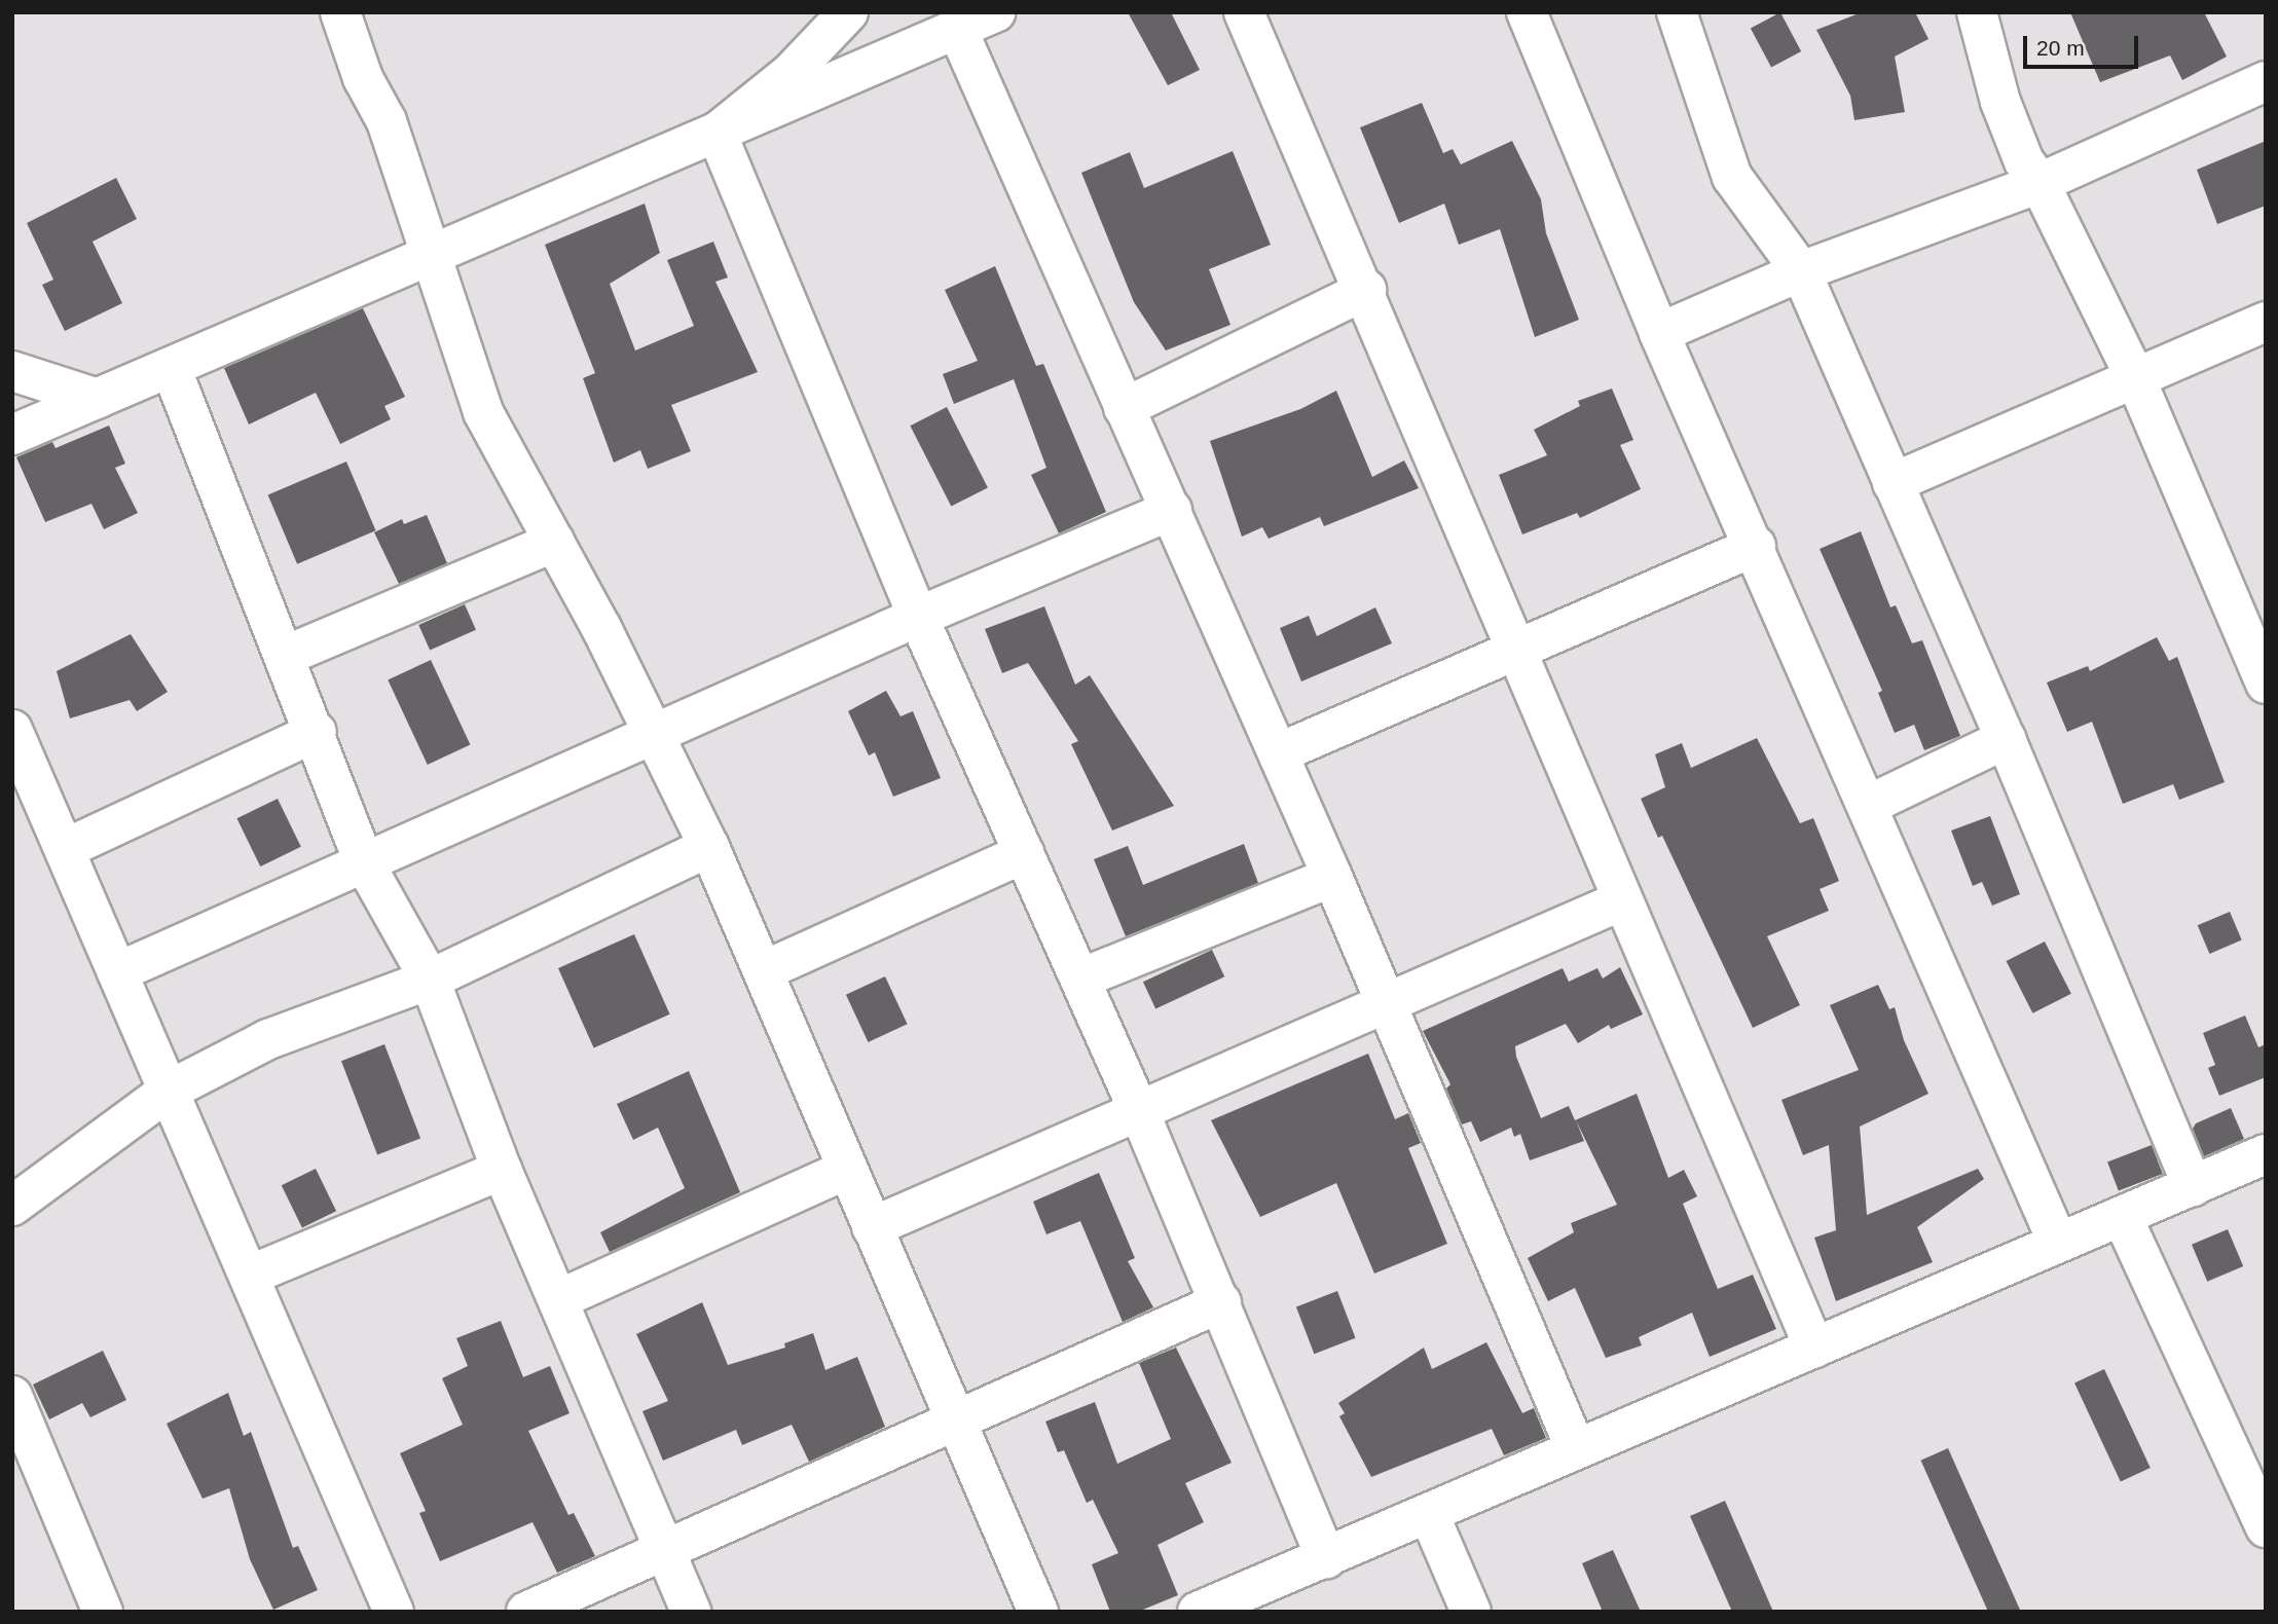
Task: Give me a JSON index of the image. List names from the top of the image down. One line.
{"scale_bar":"20 m"}
